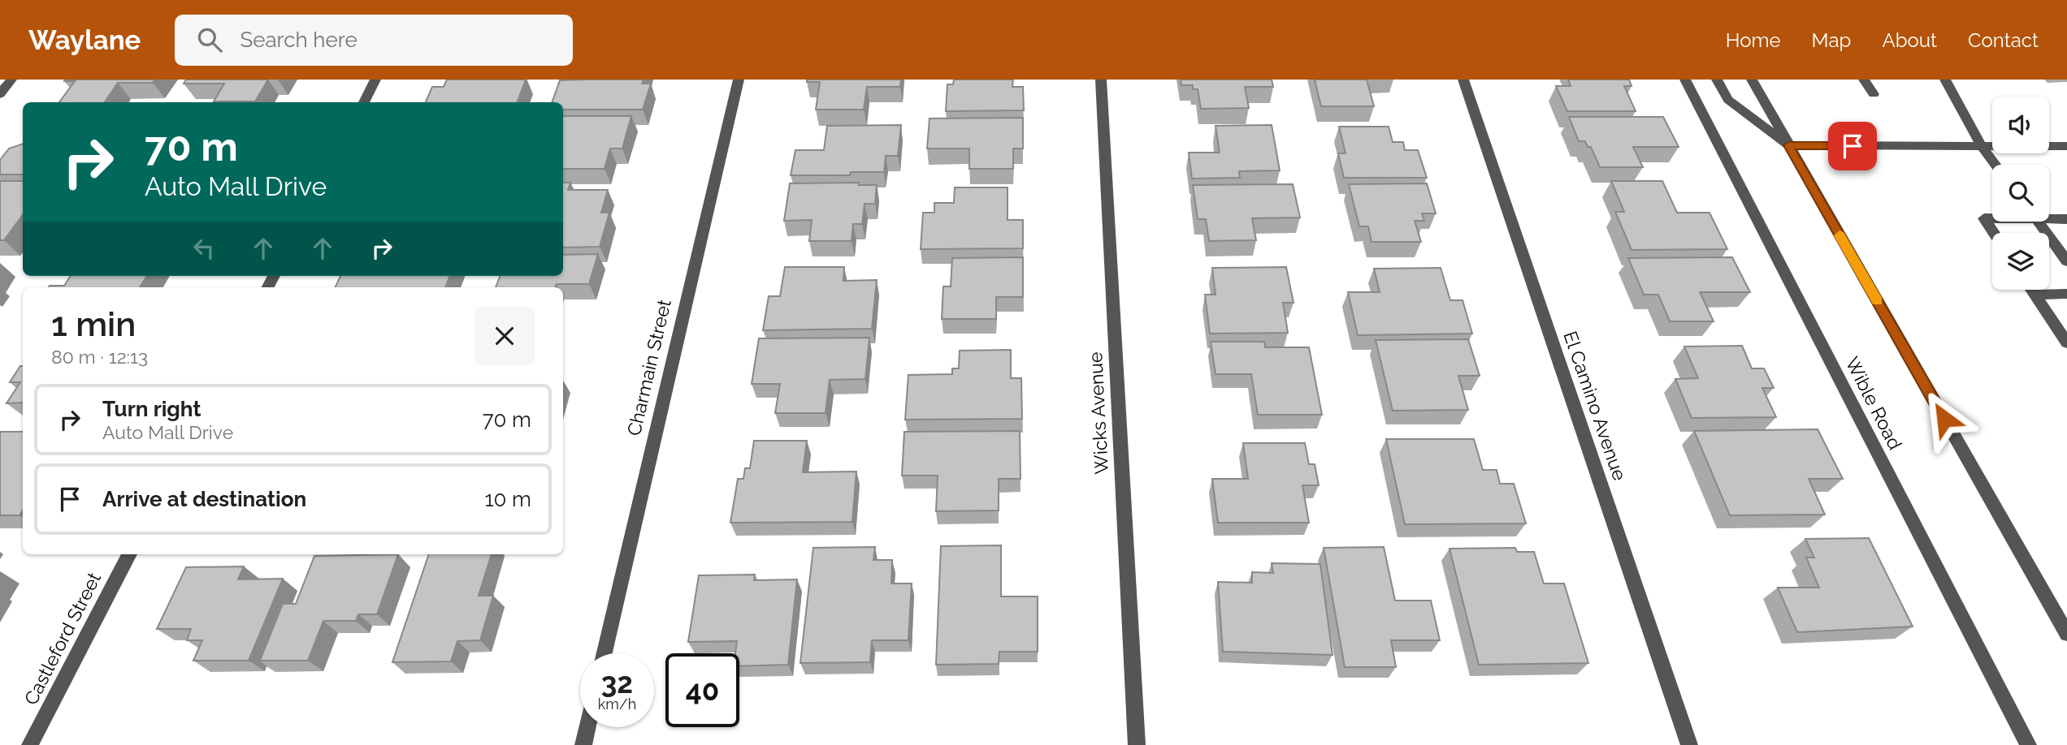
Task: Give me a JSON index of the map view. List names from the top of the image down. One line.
{"streets":{"street":["Charmain Street","Wible Road","El Camino Avenue","Wicks Avenue","Castleford Street"]},"page":{"header":"Waylane","search":"Search here","nav":["Home","Map","About","Contact"],"turn":["70 m","Auto Mall Drive"],"heading":["1 min","80 m · 12:13"],"list":[{"name":"Turn right","note":"Auto Mall Drive","value":"70 m"},{"name":"Arrive at destination","value":"10 m"}],"speed":"32 km/h","limit":"40"}}
